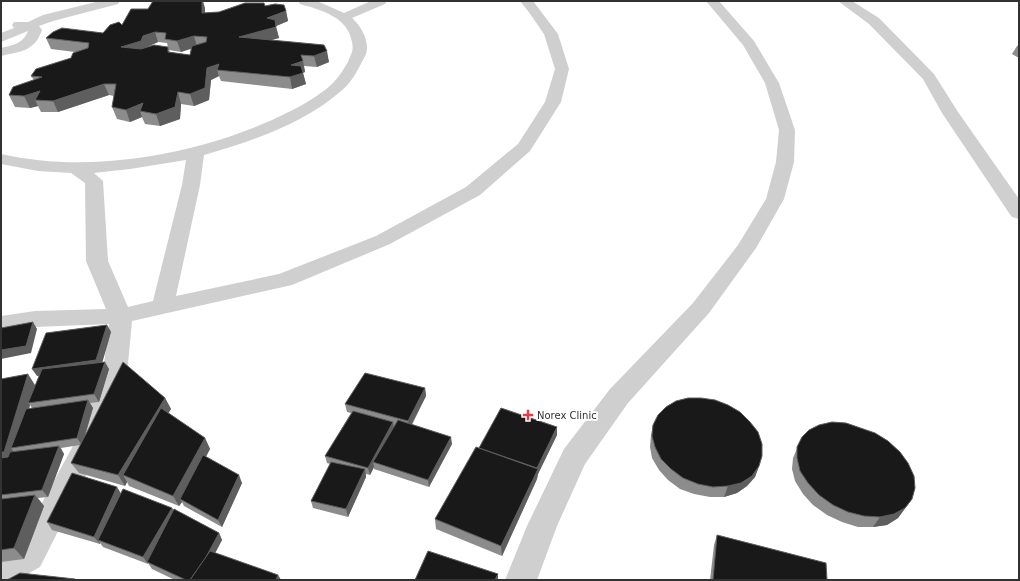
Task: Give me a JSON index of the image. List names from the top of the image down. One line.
{"places":{"health":["Norex Clinic"]}}
